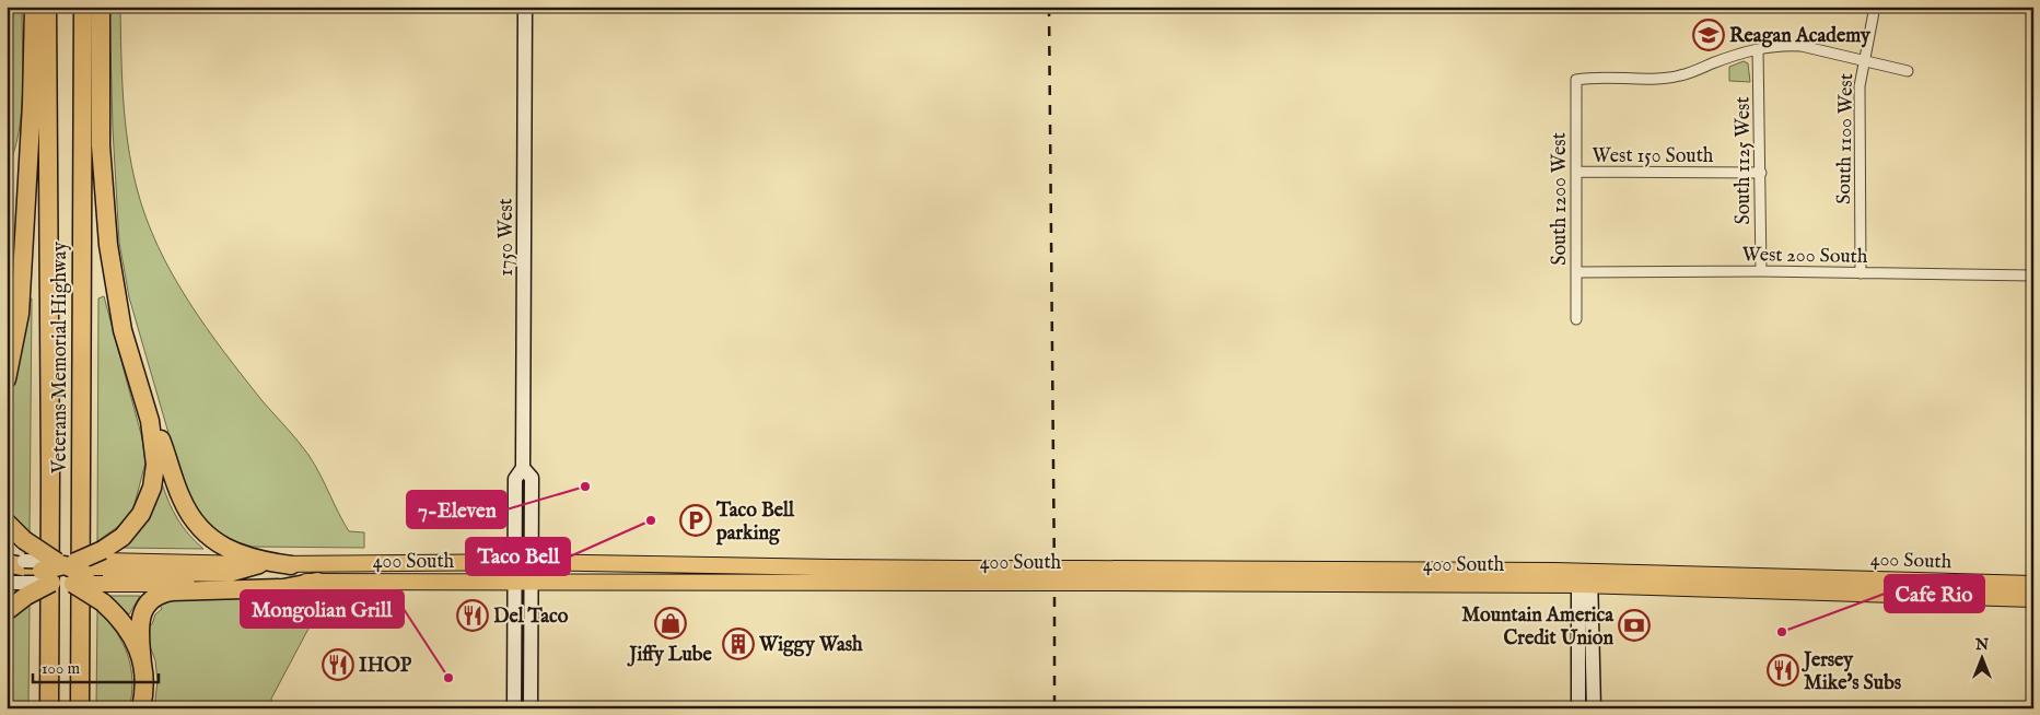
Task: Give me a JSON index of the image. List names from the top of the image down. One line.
{"streets":{"highway":["Veterans Memorial Highway"],"main road":["400 South"],"street":["South 1100 West","West 150 South","South 1125 West","South 1200 West","1750 West","West 200 South"]},"crossings":[["South 1100 West","West 200 South"],["West 150 South","South 1125 West"],["West 150 South","South 1200 West"],["South 1125 West","South 1200 West"],["South 1125 West","West 200 South"],["South 1200 West","West 200 South"],["1750 West","400 South"]],"places":{"school or university":["Reagan Academy"],"other":["7-Eleven","Taco Bell","Cafe Rio","Mongolian Grill"],"parking":["Taco Bell parking"],"restaurant":["Del Taco","IHOP","Jersey Mike's Subs"],"shop":["Jiffy Lube"],"bank":["Mountain America Credit Union"],"building":["Wiggy Wash"]},"scale_bar":"100 m","north":"top"}
